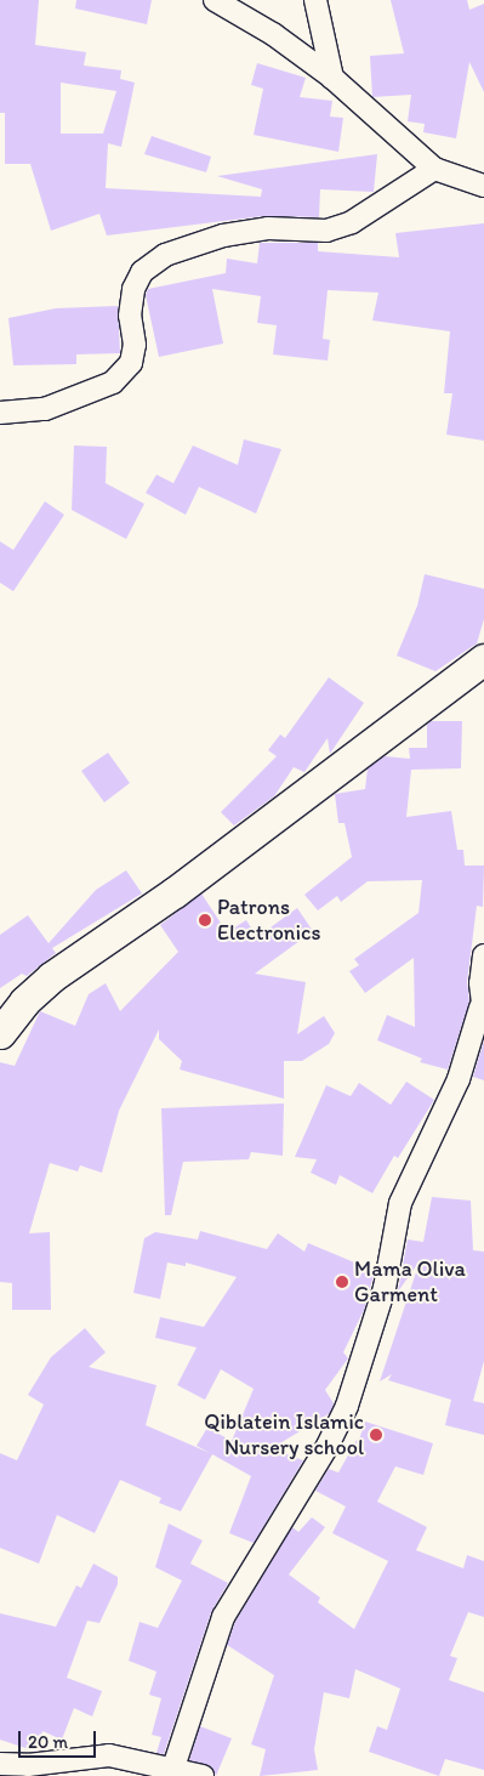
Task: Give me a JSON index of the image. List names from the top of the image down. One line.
{"places":["Patrons Electronics","Mama Oliva Garment","Qiblatein Islamic Nursery school"],"scale_bar":"20 m"}
